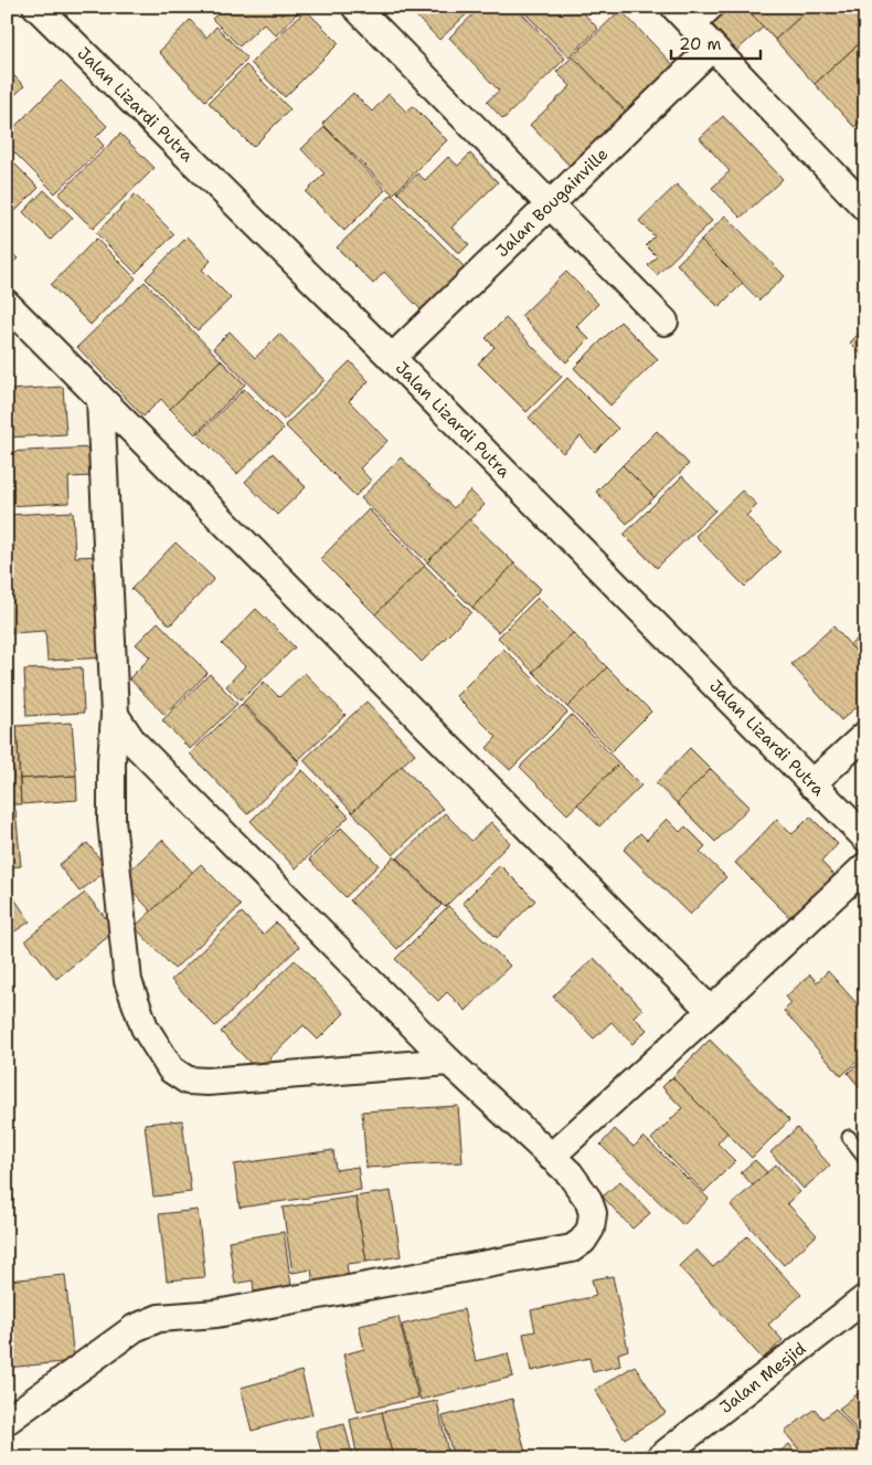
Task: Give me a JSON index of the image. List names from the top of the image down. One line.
{"streets":{"street":["Jalan Lizardi Putra","Jalan Bougainville","Jalan Mesjid"]},"crossings":[["Jalan Lizardi Putra","Jalan Bougainville"]],"scale_bar":"20 m"}
